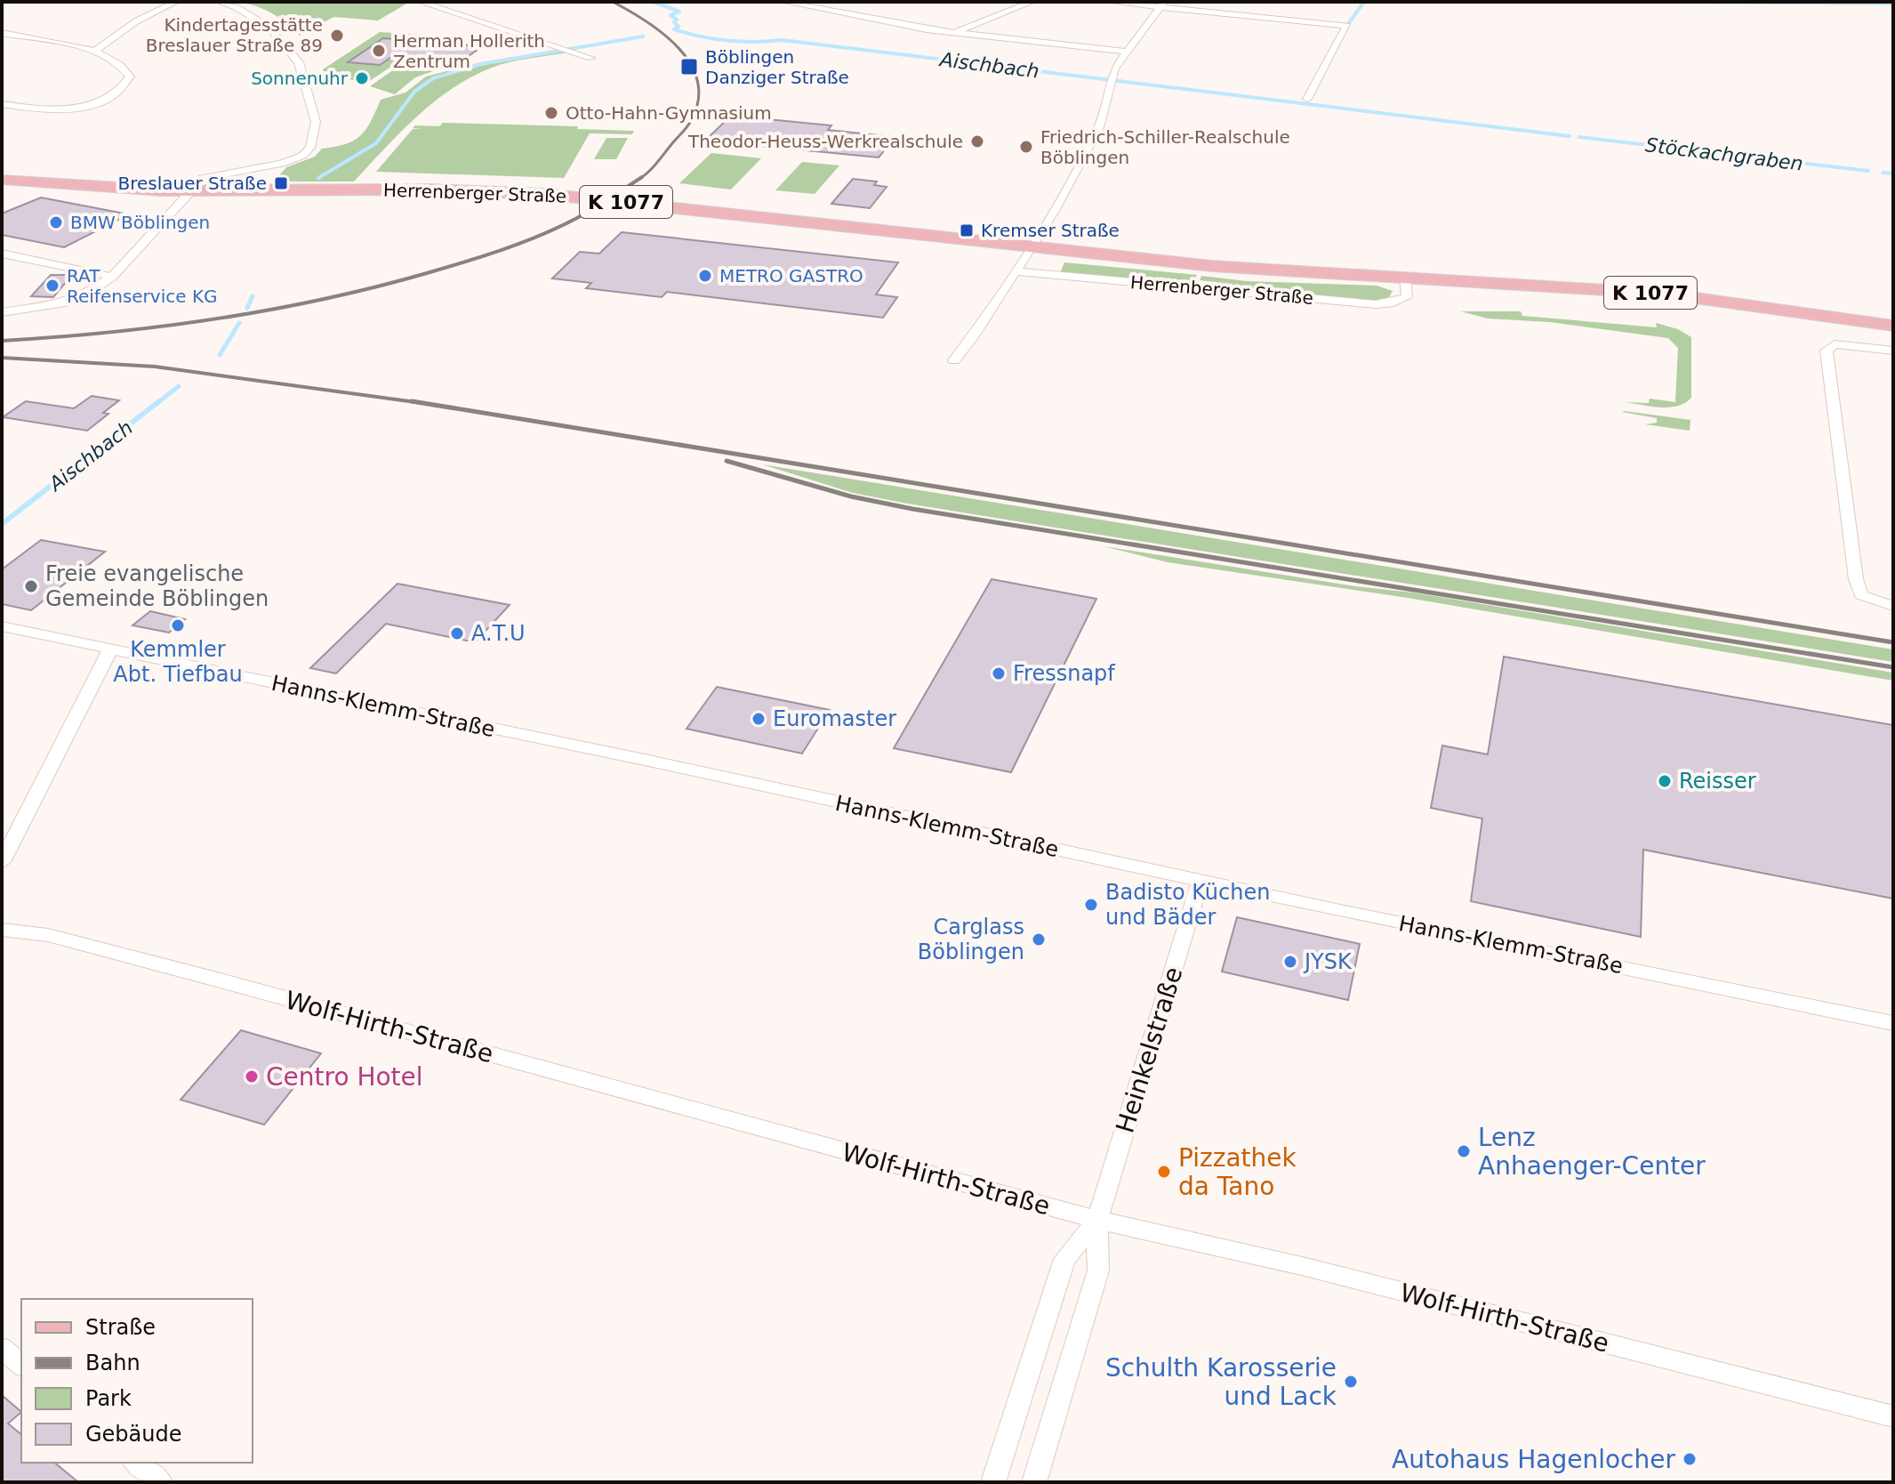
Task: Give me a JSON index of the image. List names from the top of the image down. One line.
{"streets":{"main road":["Herrenberger Straße","K 1077"],"street":["Hanns-Klemm-Straße","Wolf-Hirth-Straße","Heinkelstraße"]},"crossings":[["Hanns-Klemm-Straße","Heinkelstraße"],["Wolf-Hirth-Straße","Heinkelstraße"]],"water":["Aischbach","Stöckachgraben"],"places":{"other":["Kindertagesstätte Breslauer Straße 89","Herman Hollerith Zentrum","Sonnenuhr","Otto-Hahn-Gymnasium","Theodor-Heuss-Werkrealschule","Friedrich-Schiller-Realschule Böblingen","BMW Böblingen","METRO GASTRO","RAT Reifenservice KG","Freie evangelische Gemeinde Böblingen","Kemmler Abt. Tiefbau","A.T.U","Fressnapf","Euromaster","Reisser","Badisto Küchen und Bäder","Carglass Böblingen","JYSK","Centro Hotel","Lenz Anhaenger-Center","Pizzathek da Tano","Schulth Karosserie und Lack","Autohaus Hagenlocher"],"transit":["Böblingen Danziger Straße","Breslauer Straße","Kremser Straße"]},"legend":["Straße","Bahn","Park","Gebäude"]}
